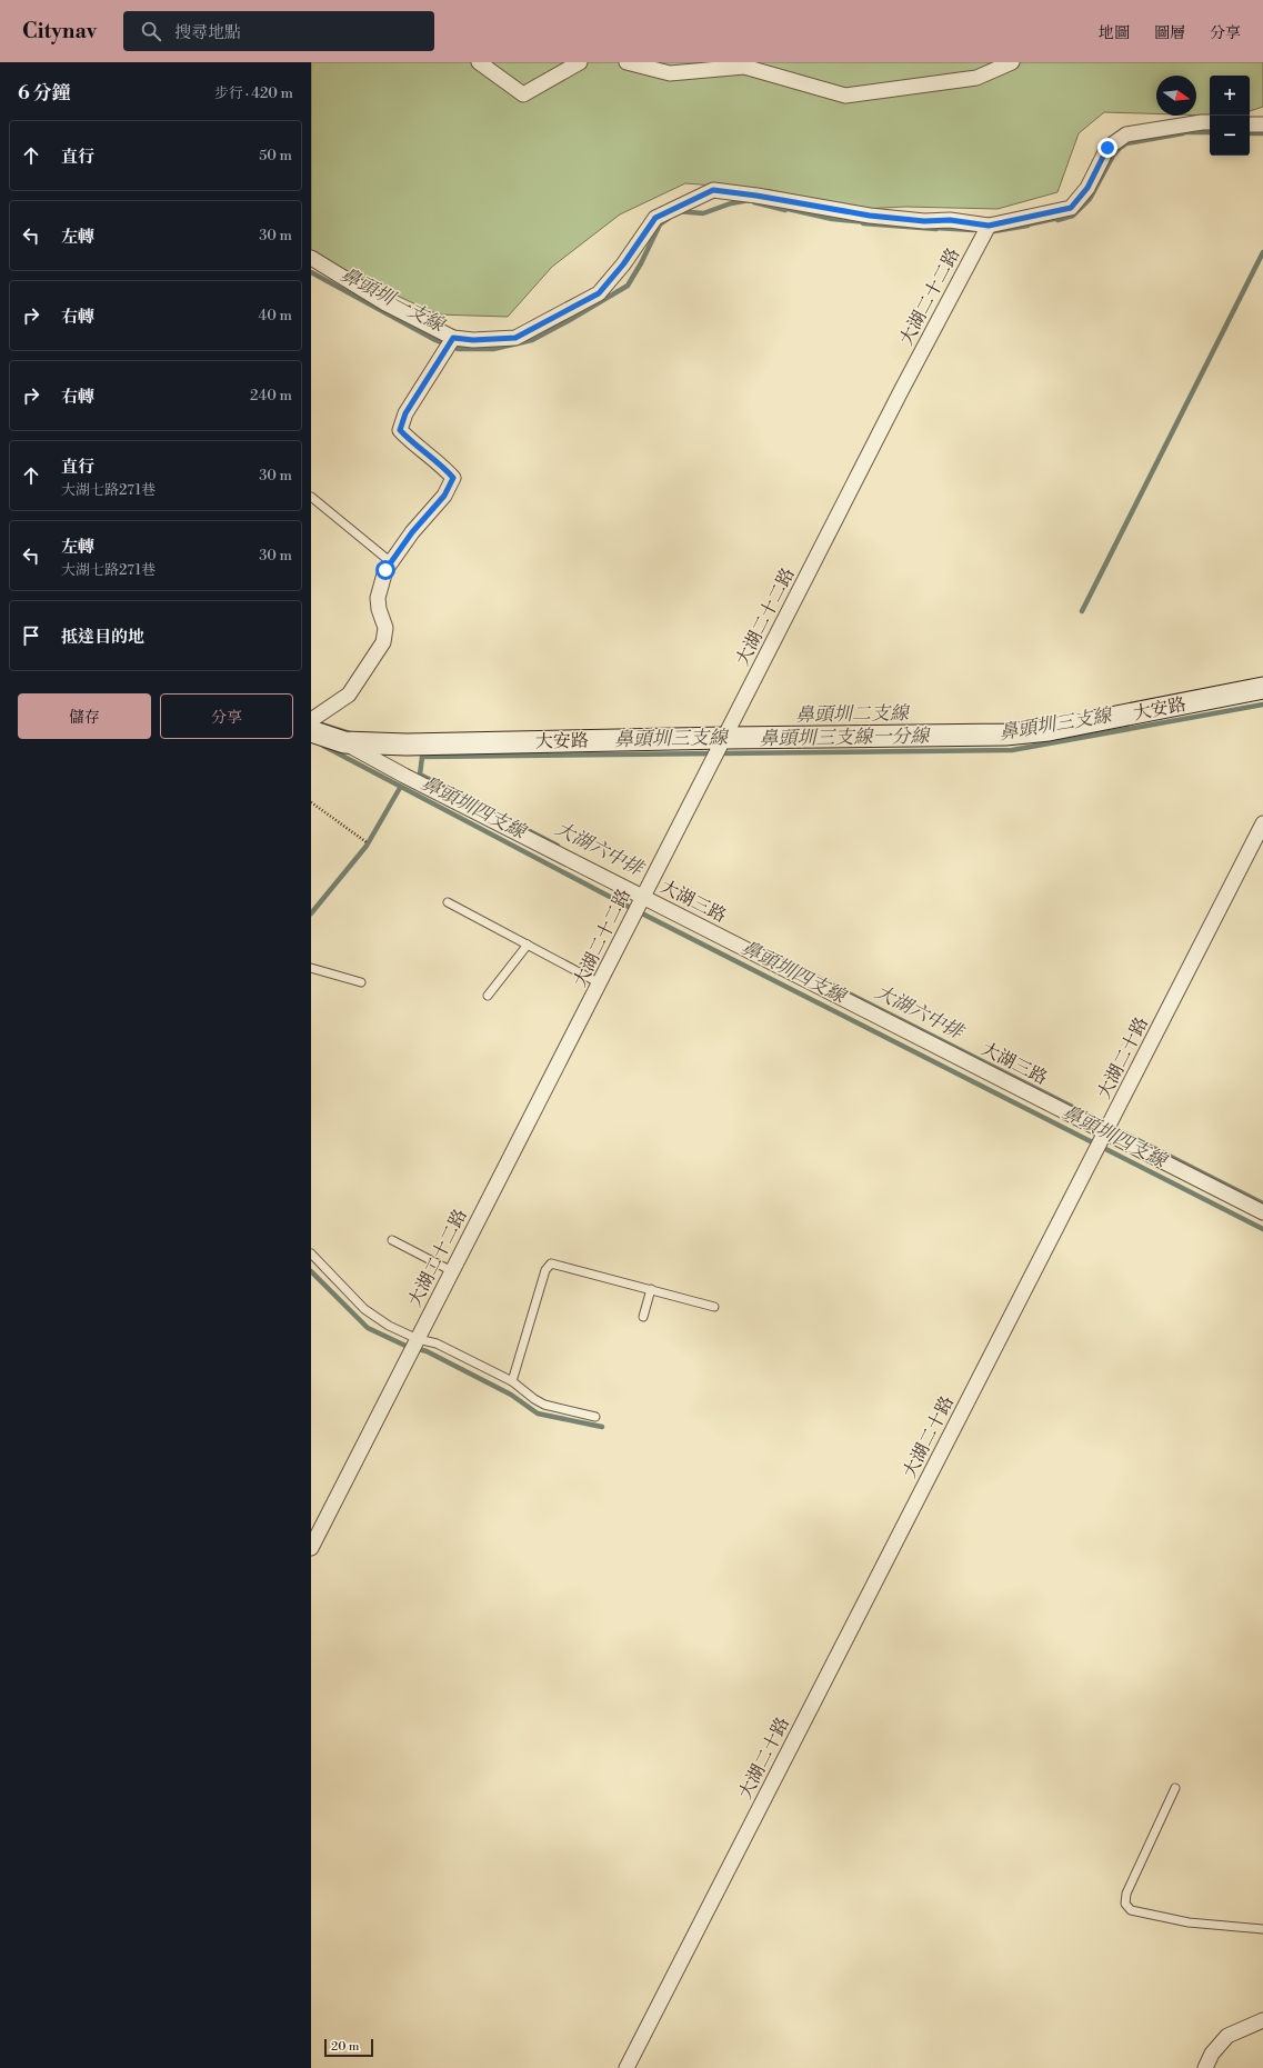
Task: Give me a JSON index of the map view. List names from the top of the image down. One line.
{"streets":{"street":["大湖二十二路","大安路","大湖三路","大湖二十路"]},"crossings":[["大湖二十二路","大安路"],["大湖二十二路","大湖三路"],["大安路","大湖三路"],["大湖三路","大湖二十路"]],"water":["鼻頭圳一支線","鼻頭圳二支線","鼻頭圳三支線","鼻頭圳三支線一分線","鼻頭圳四支線","大湖六中排"],"scale_bar":"20 m","north":"right","page":{"header":"Citynav","search":"搜尋地點","nav":["地圖","圖層","分享"],"heading":["6 分鐘","步行 · 420 m"],"map_buttons":["+","−"],"list":[["直行","50 m"],["左轉","30 m"],["右轉","40 m"],["右轉","240 m"],["直行","大湖七路271巷","30 m"],["左轉","大湖七路271巷","30 m"],"抵達目的地"],"buttons":["儲存","分享"],"scale":"20 m"}}
